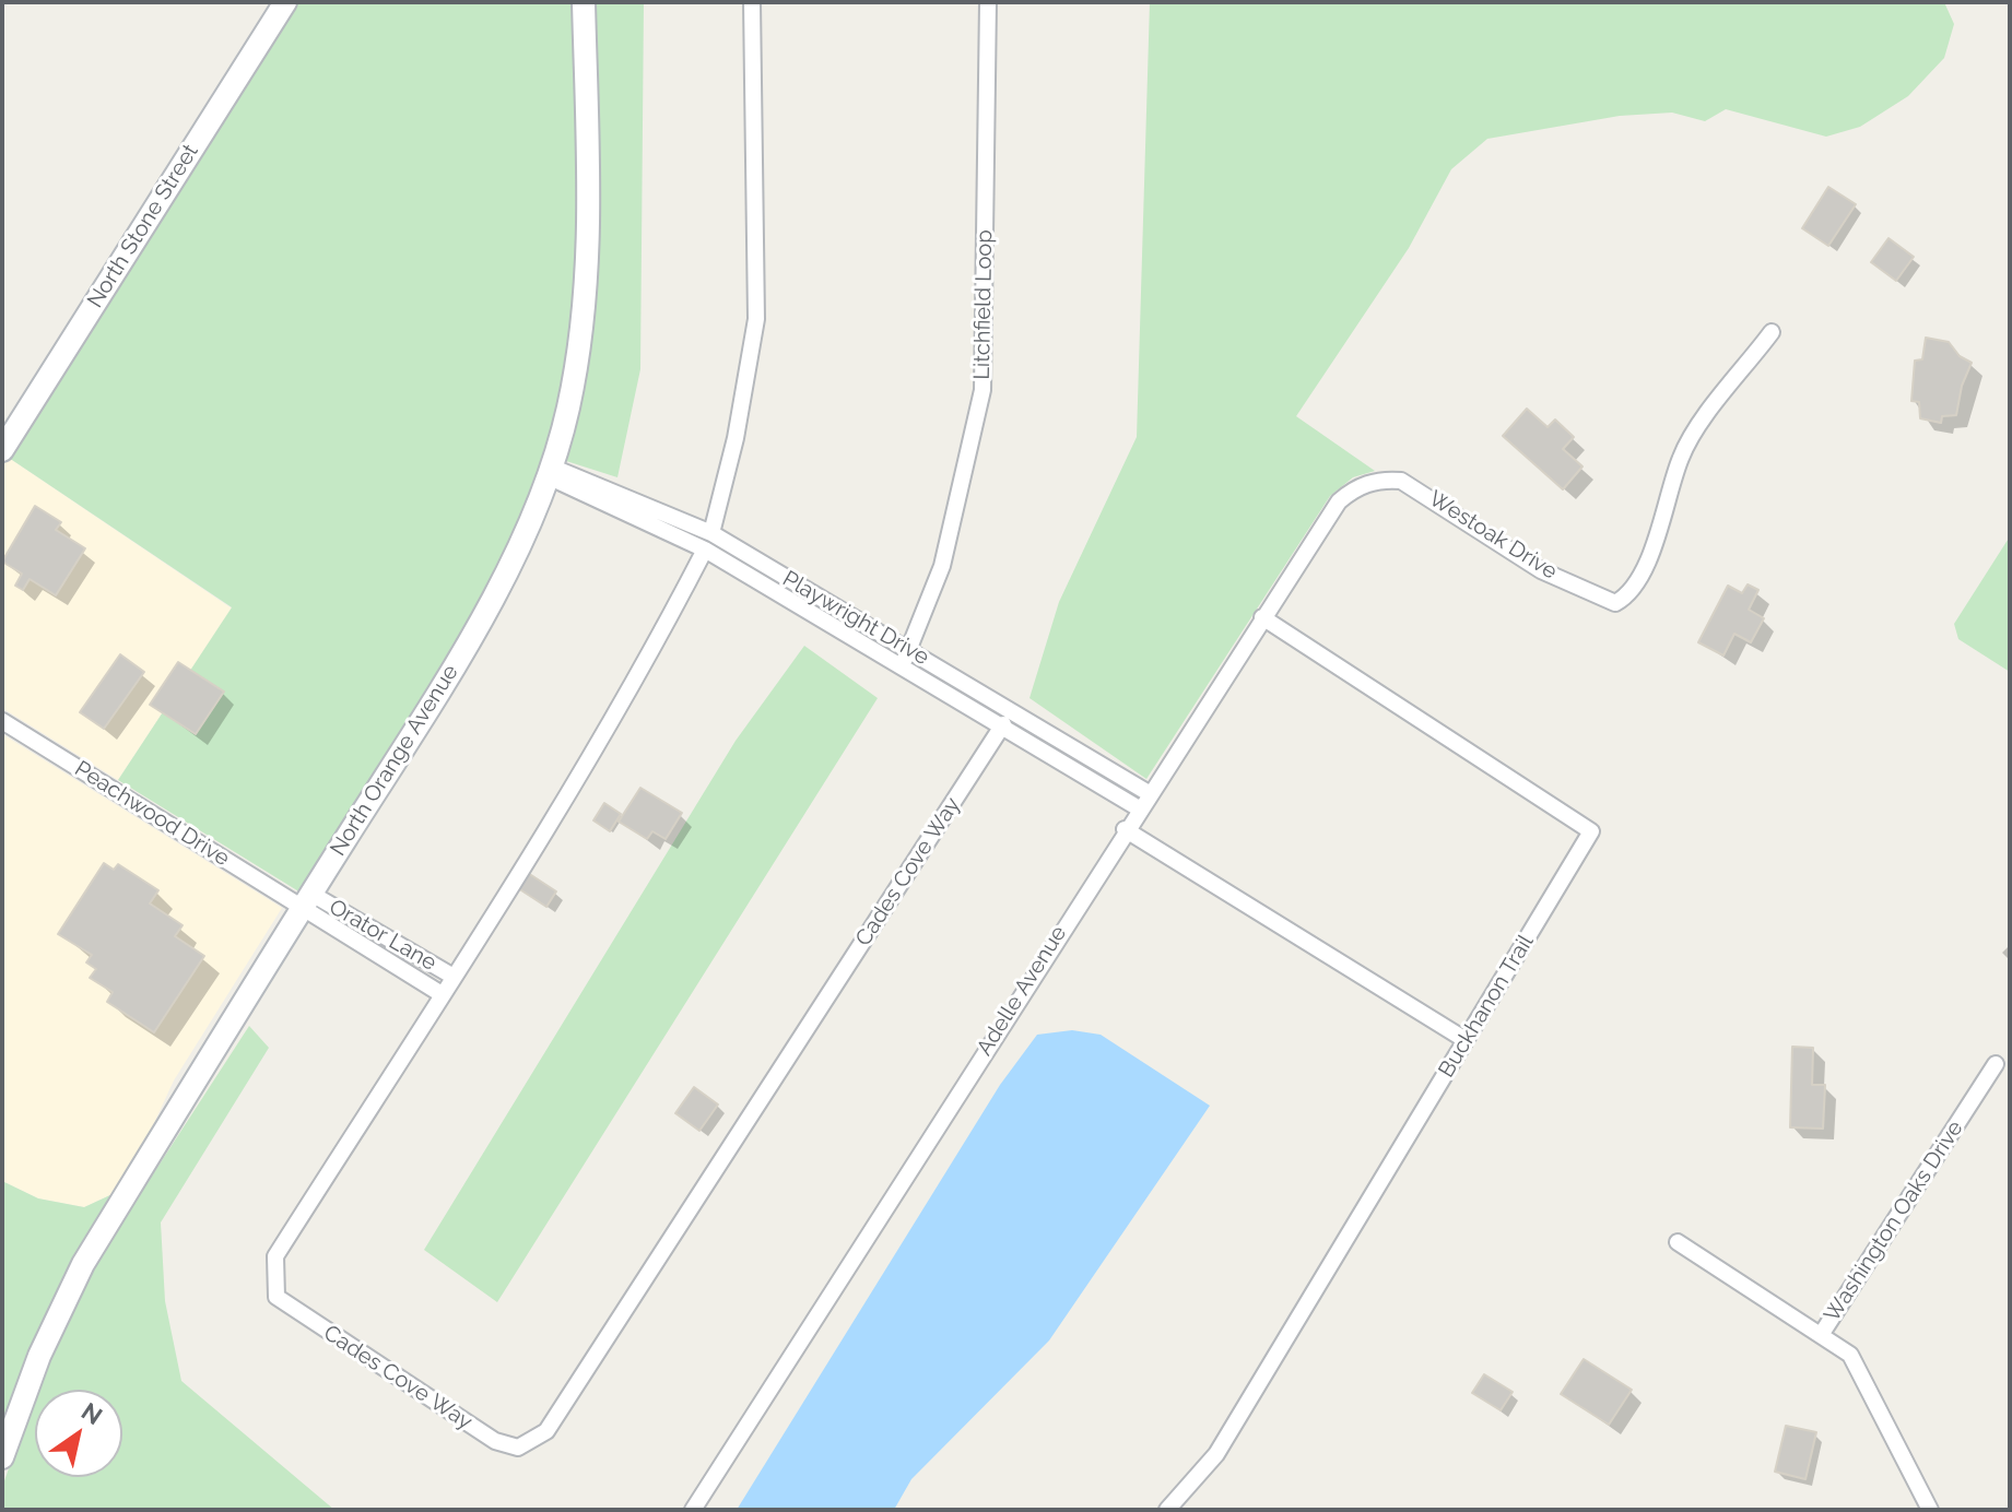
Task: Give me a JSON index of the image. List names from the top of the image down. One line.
{"streets":{"street":["North Stone Street","Litchfield Loop","Westoak Drive","Playwright Drive","North Orange Avenue","Peachwood Drive","Cades Cove Way","Orator Lane","Adelle Avenue","Buckhanon Trail","Washington Oaks Drive"]},"crossings":[["Litchfield Loop","Playwright Drive"],["Westoak Drive","Adelle Avenue"],["Playwright Drive","North Orange Avenue"],["Playwright Drive","Cades Cove Way"],["Playwright Drive","Adelle Avenue"],["North Orange Avenue","Peachwood Drive"],["North Orange Avenue","Orator Lane"],["Peachwood Drive","Orator Lane"],["Cades Cove Way","Orator Lane"],["Adelle Avenue","Buckhanon Trail"]],"north":"top right"}
